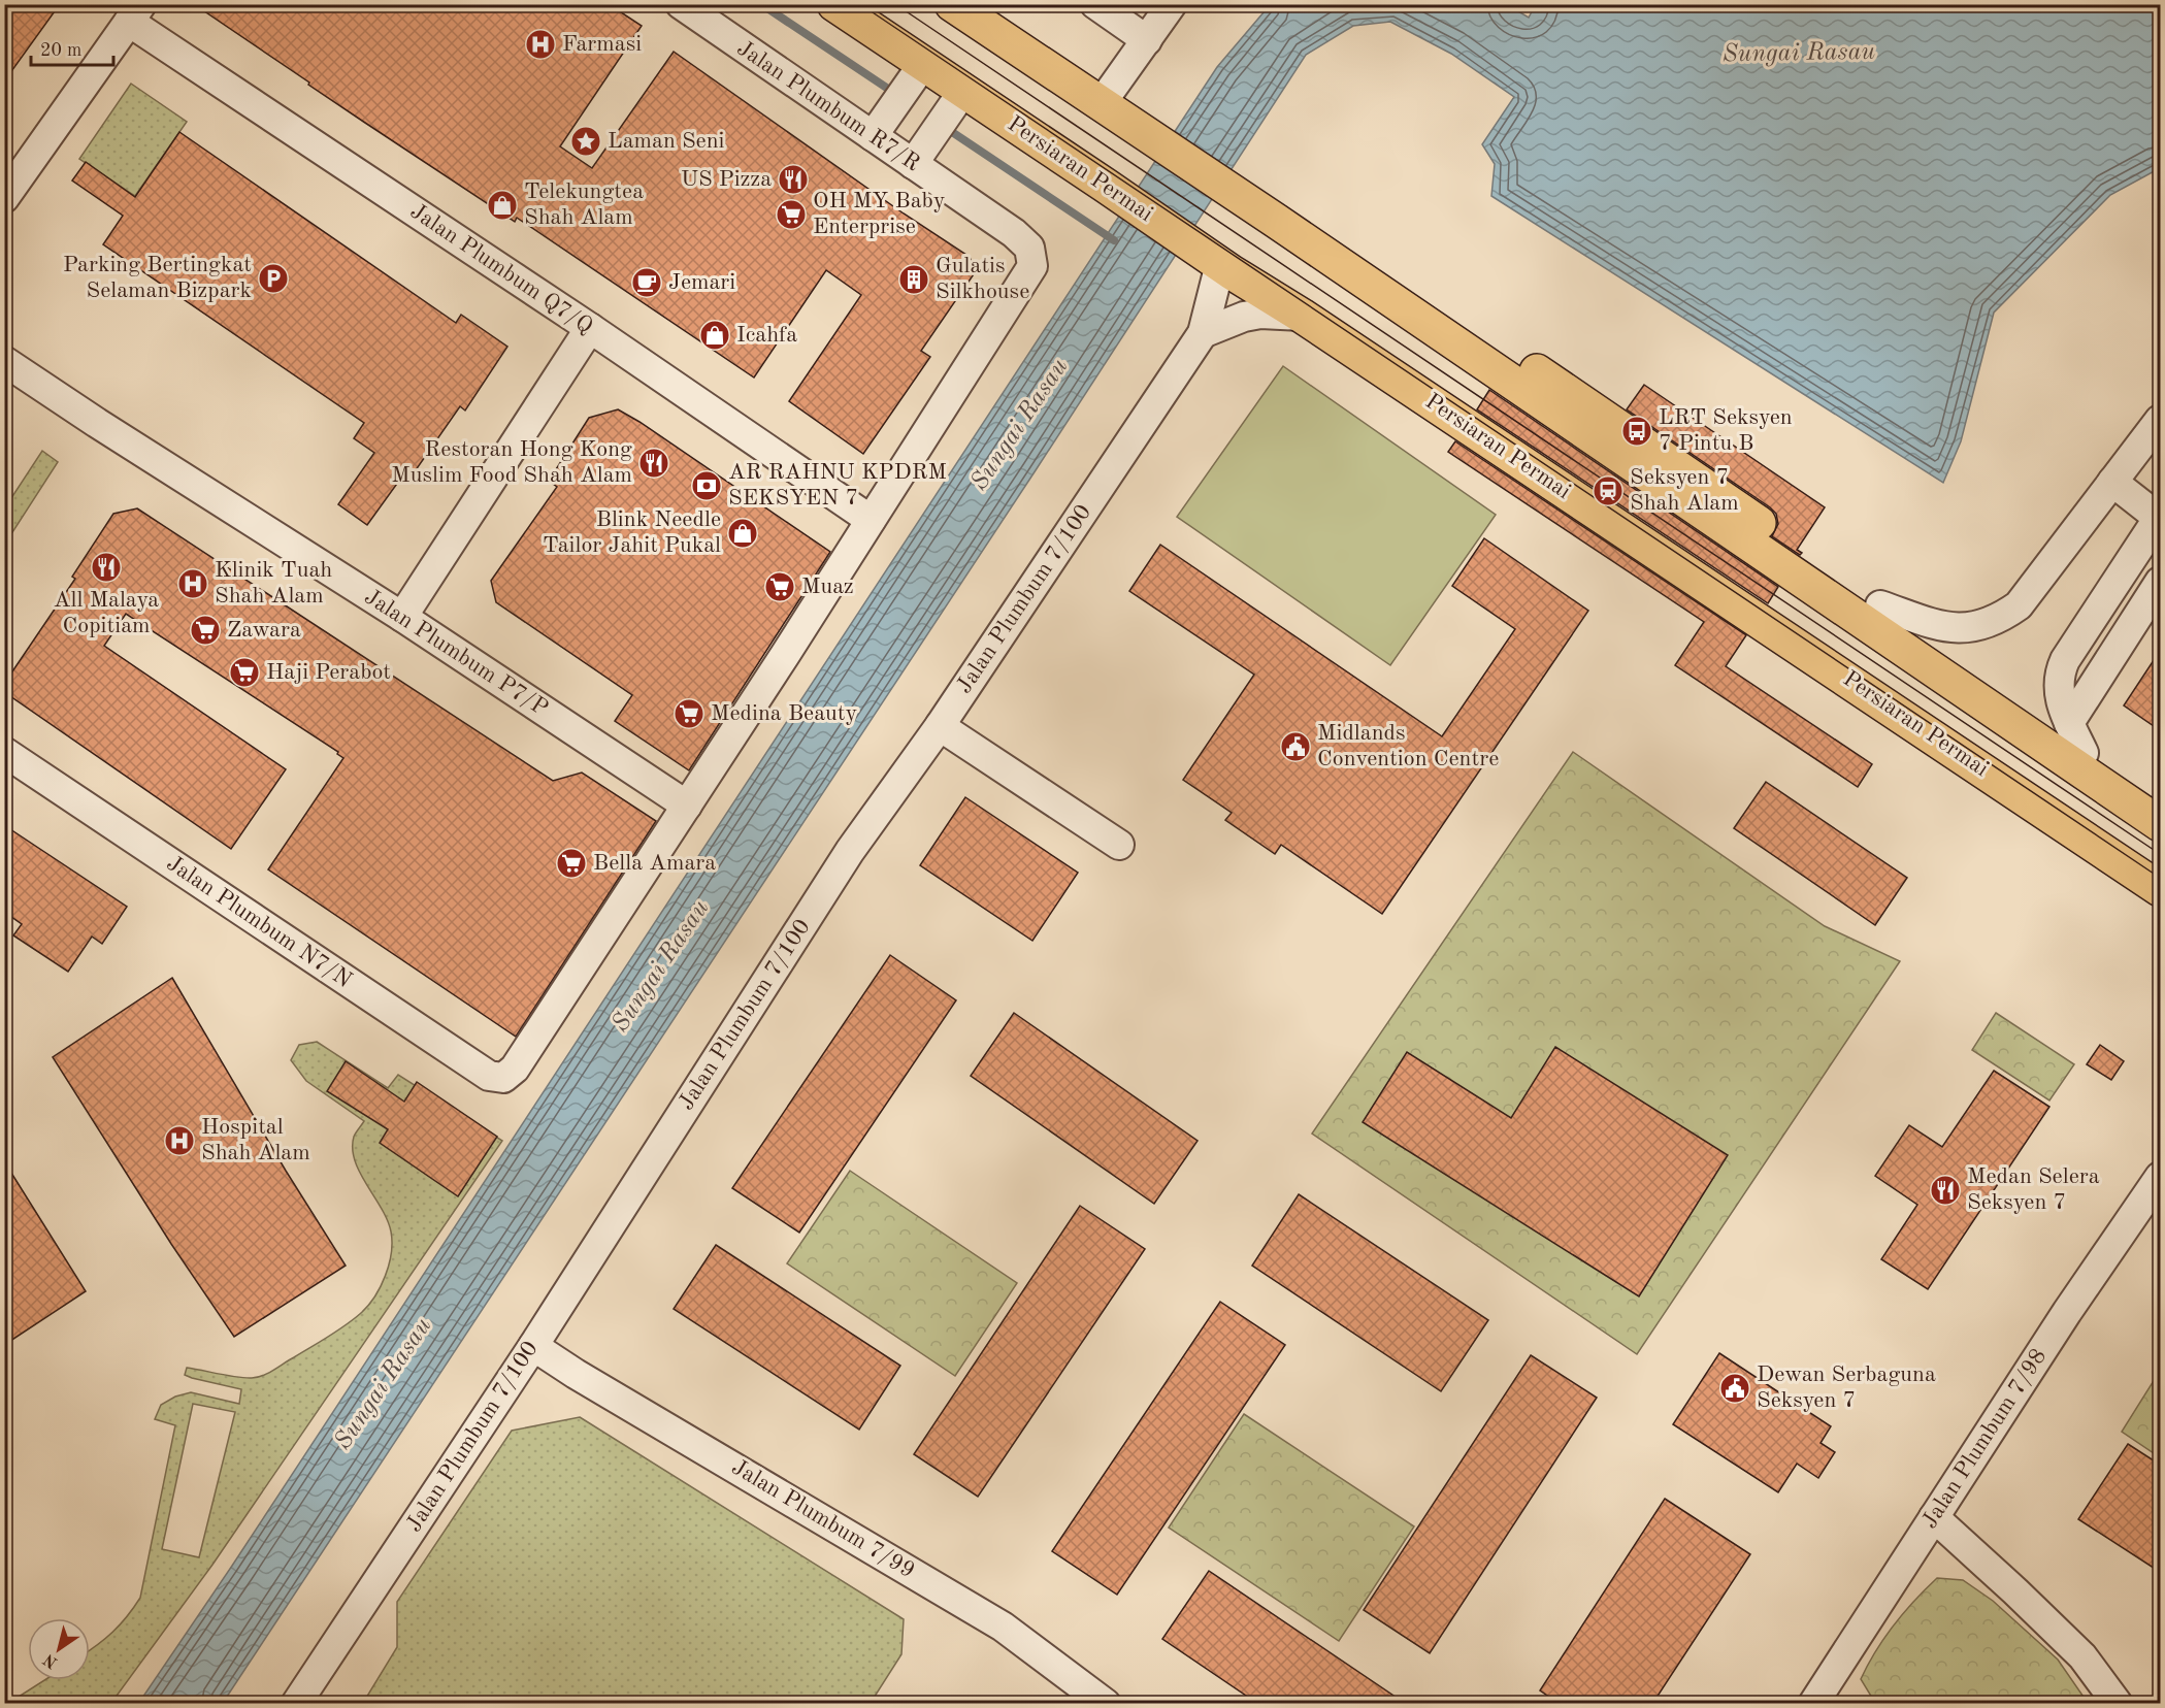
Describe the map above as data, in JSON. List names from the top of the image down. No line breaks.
{"streets":{"main road":["Persiaran Permai"],"street":["Jalan Plumbum R7/R","Jalan Plumbum Q7/Q","Jalan Plumbum 7/100","Jalan Plumbum P7/P","Jalan Plumbum N7/N","Jalan Plumbum 7/98","Jalan Plumbum 7/99"]},"crossings":[["Jalan Plumbum R7/R","Jalan Plumbum Q7/Q"],["Jalan Plumbum R7/R","Jalan Plumbum P7/P"],["Jalan Plumbum R7/R","Jalan Plumbum N7/N"],["Jalan Plumbum 7/100","Jalan Plumbum 7/99"]],"water":["Sungai Rasau"],"places":{"hospital":["Farmasi","Klinik Tuah Shah Alam","Hospital Shah Alam"],"place":["Laman Seni"],"restaurant":["US Pizza","Restoran Hong Kong Muslim Food Shah Alam","All Malaya Copitiam","Medan Selera Seksyen 7"],"shop":["Telekungtea Shah Alam","Icahfa","Blink Needle Tailor Jahit Pukal"],"supermarket":["OH MY Baby Enterprise","Muaz","Zawara","Haji Perabot","Medina Beauty","Bella Amara"],"parking":["Parking Bertingkat Selaman Bizpark"],"building":["Gulatis Silkhouse"],"cafe":["Jemari"],"bus stop":["LRT Seksyen 7 Pintu B"],"bank":["AR RAHNU KPDRM SEKSYEN 7"],"station":["Seksyen 7 Shah Alam"],"public building":["Midlands Convention Centre","Dewan Serbaguna Seksyen 7"]},"scale_bar":"20 m","north":"bottom left"}
